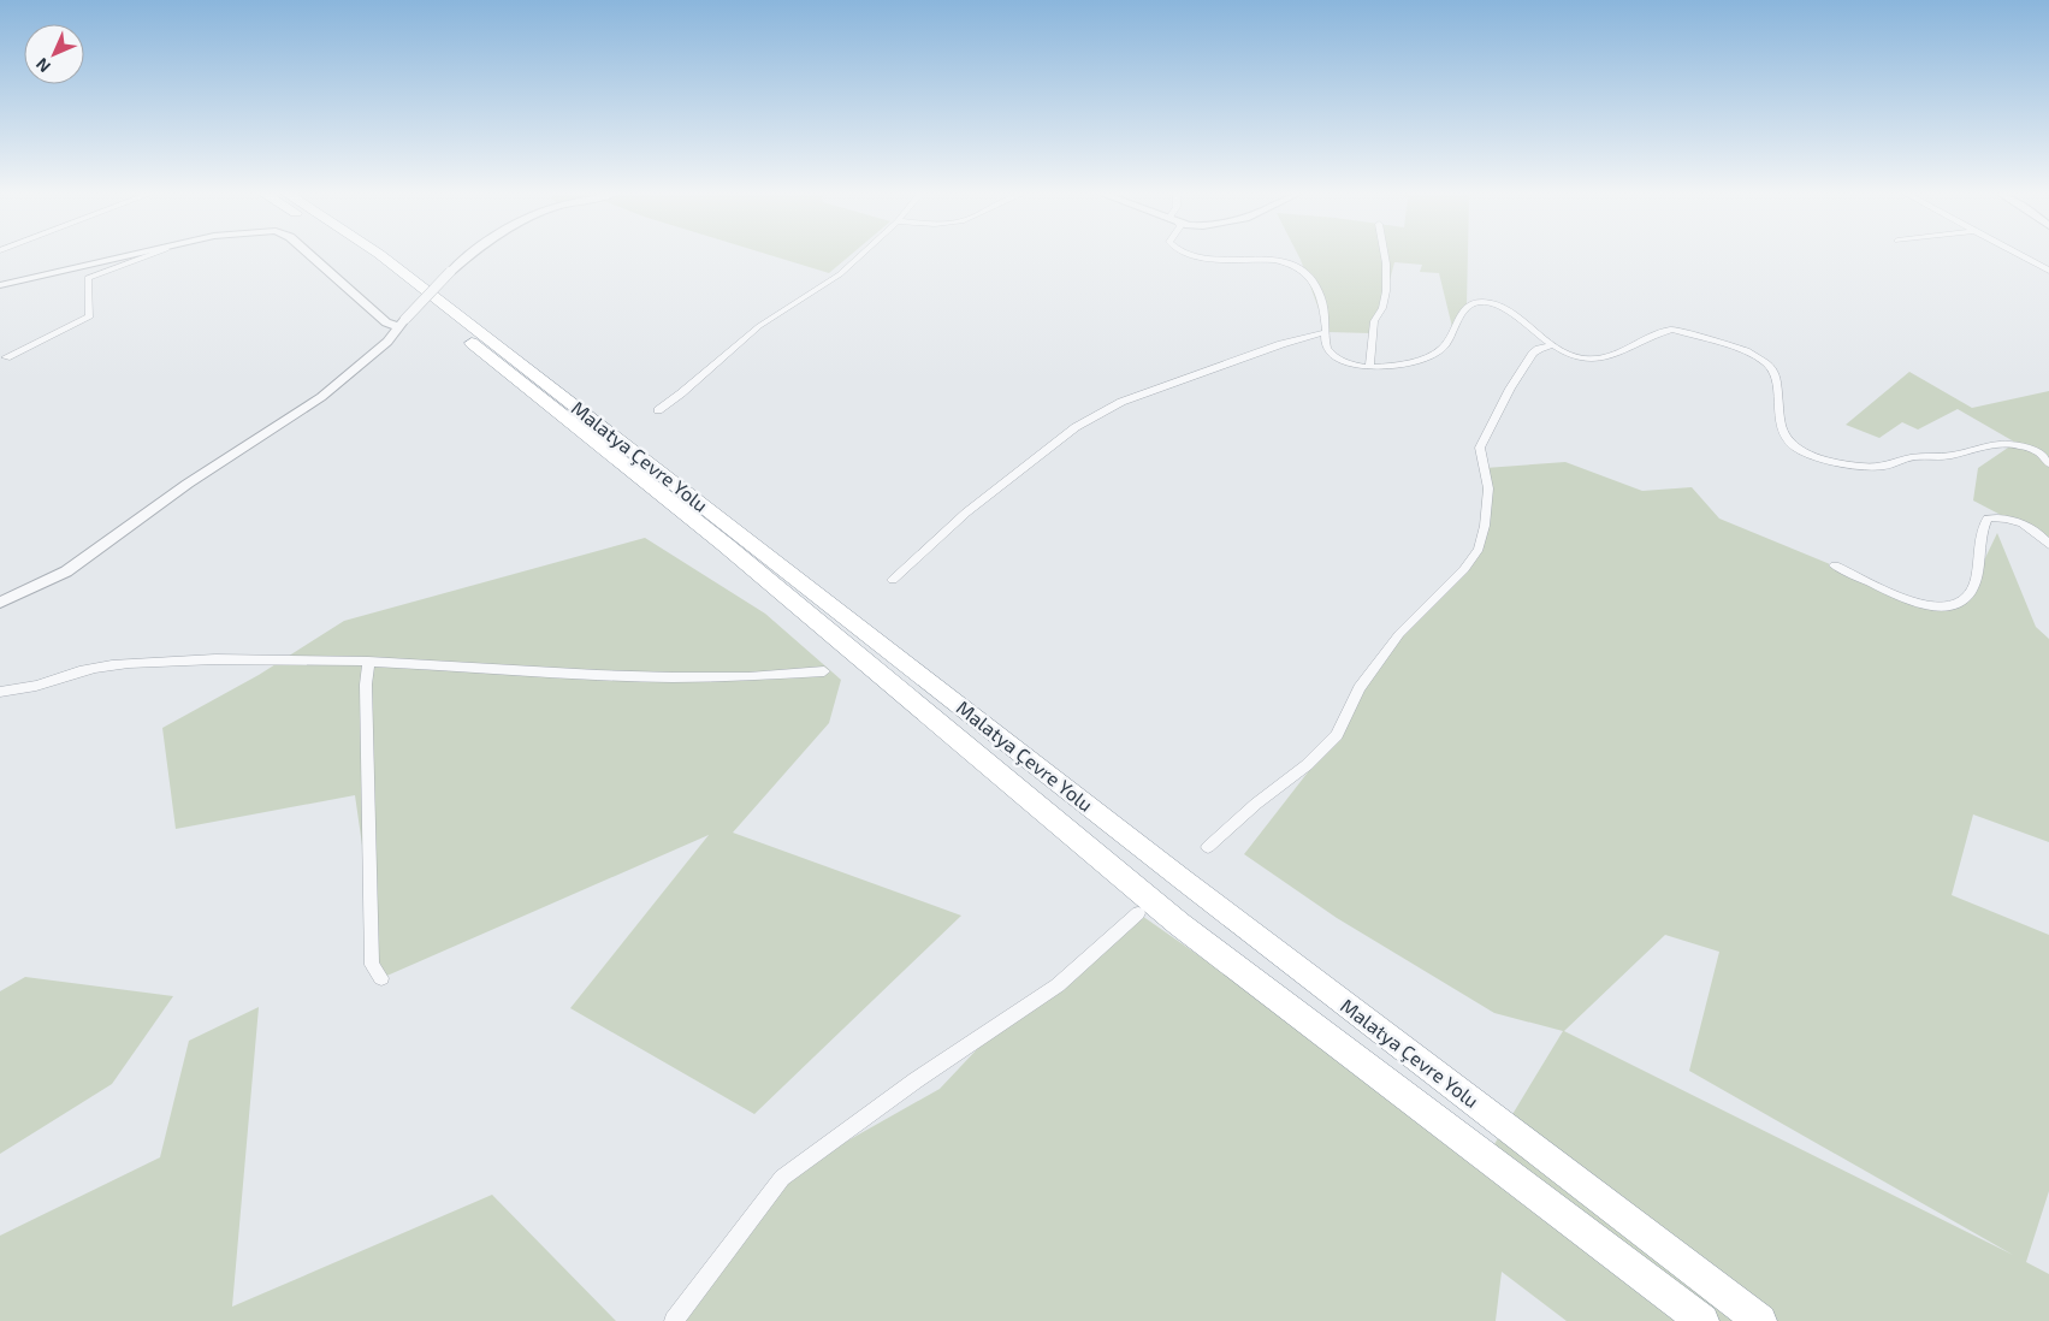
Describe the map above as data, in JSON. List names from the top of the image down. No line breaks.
{"streets":{"highway":["Malatya Çevre Yolu"]},"north":"bottom left"}
